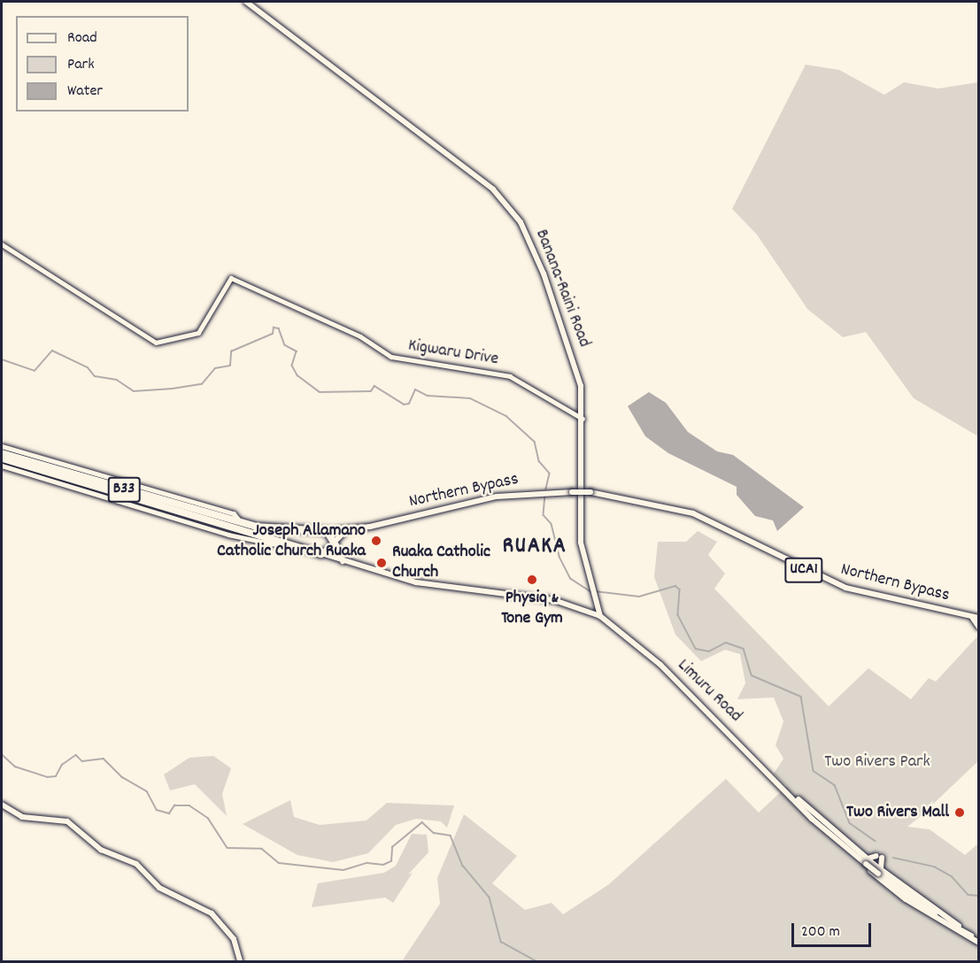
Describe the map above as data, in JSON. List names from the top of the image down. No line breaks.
{"streets":{"highway":["B33","Northern Bypass"],"main road":["Banana-Raini Road","UCA1","Limuru Road"],"street":["Kigwaru Drive"]},"crossings":[["Banana-Raini Road","Kigwaru Drive"],["B33","Northern Bypass"]],"districts":["RUAKA"],"parks":["Two Rivers Park"],"places":["Joseph Allamano Catholic Church Ruaka","Ruaka Catholic Church","Physiq & Tone Gym","Two Rivers Mall"],"legend":["Road","Park","Water"],"scale_bar":"200 m"}
